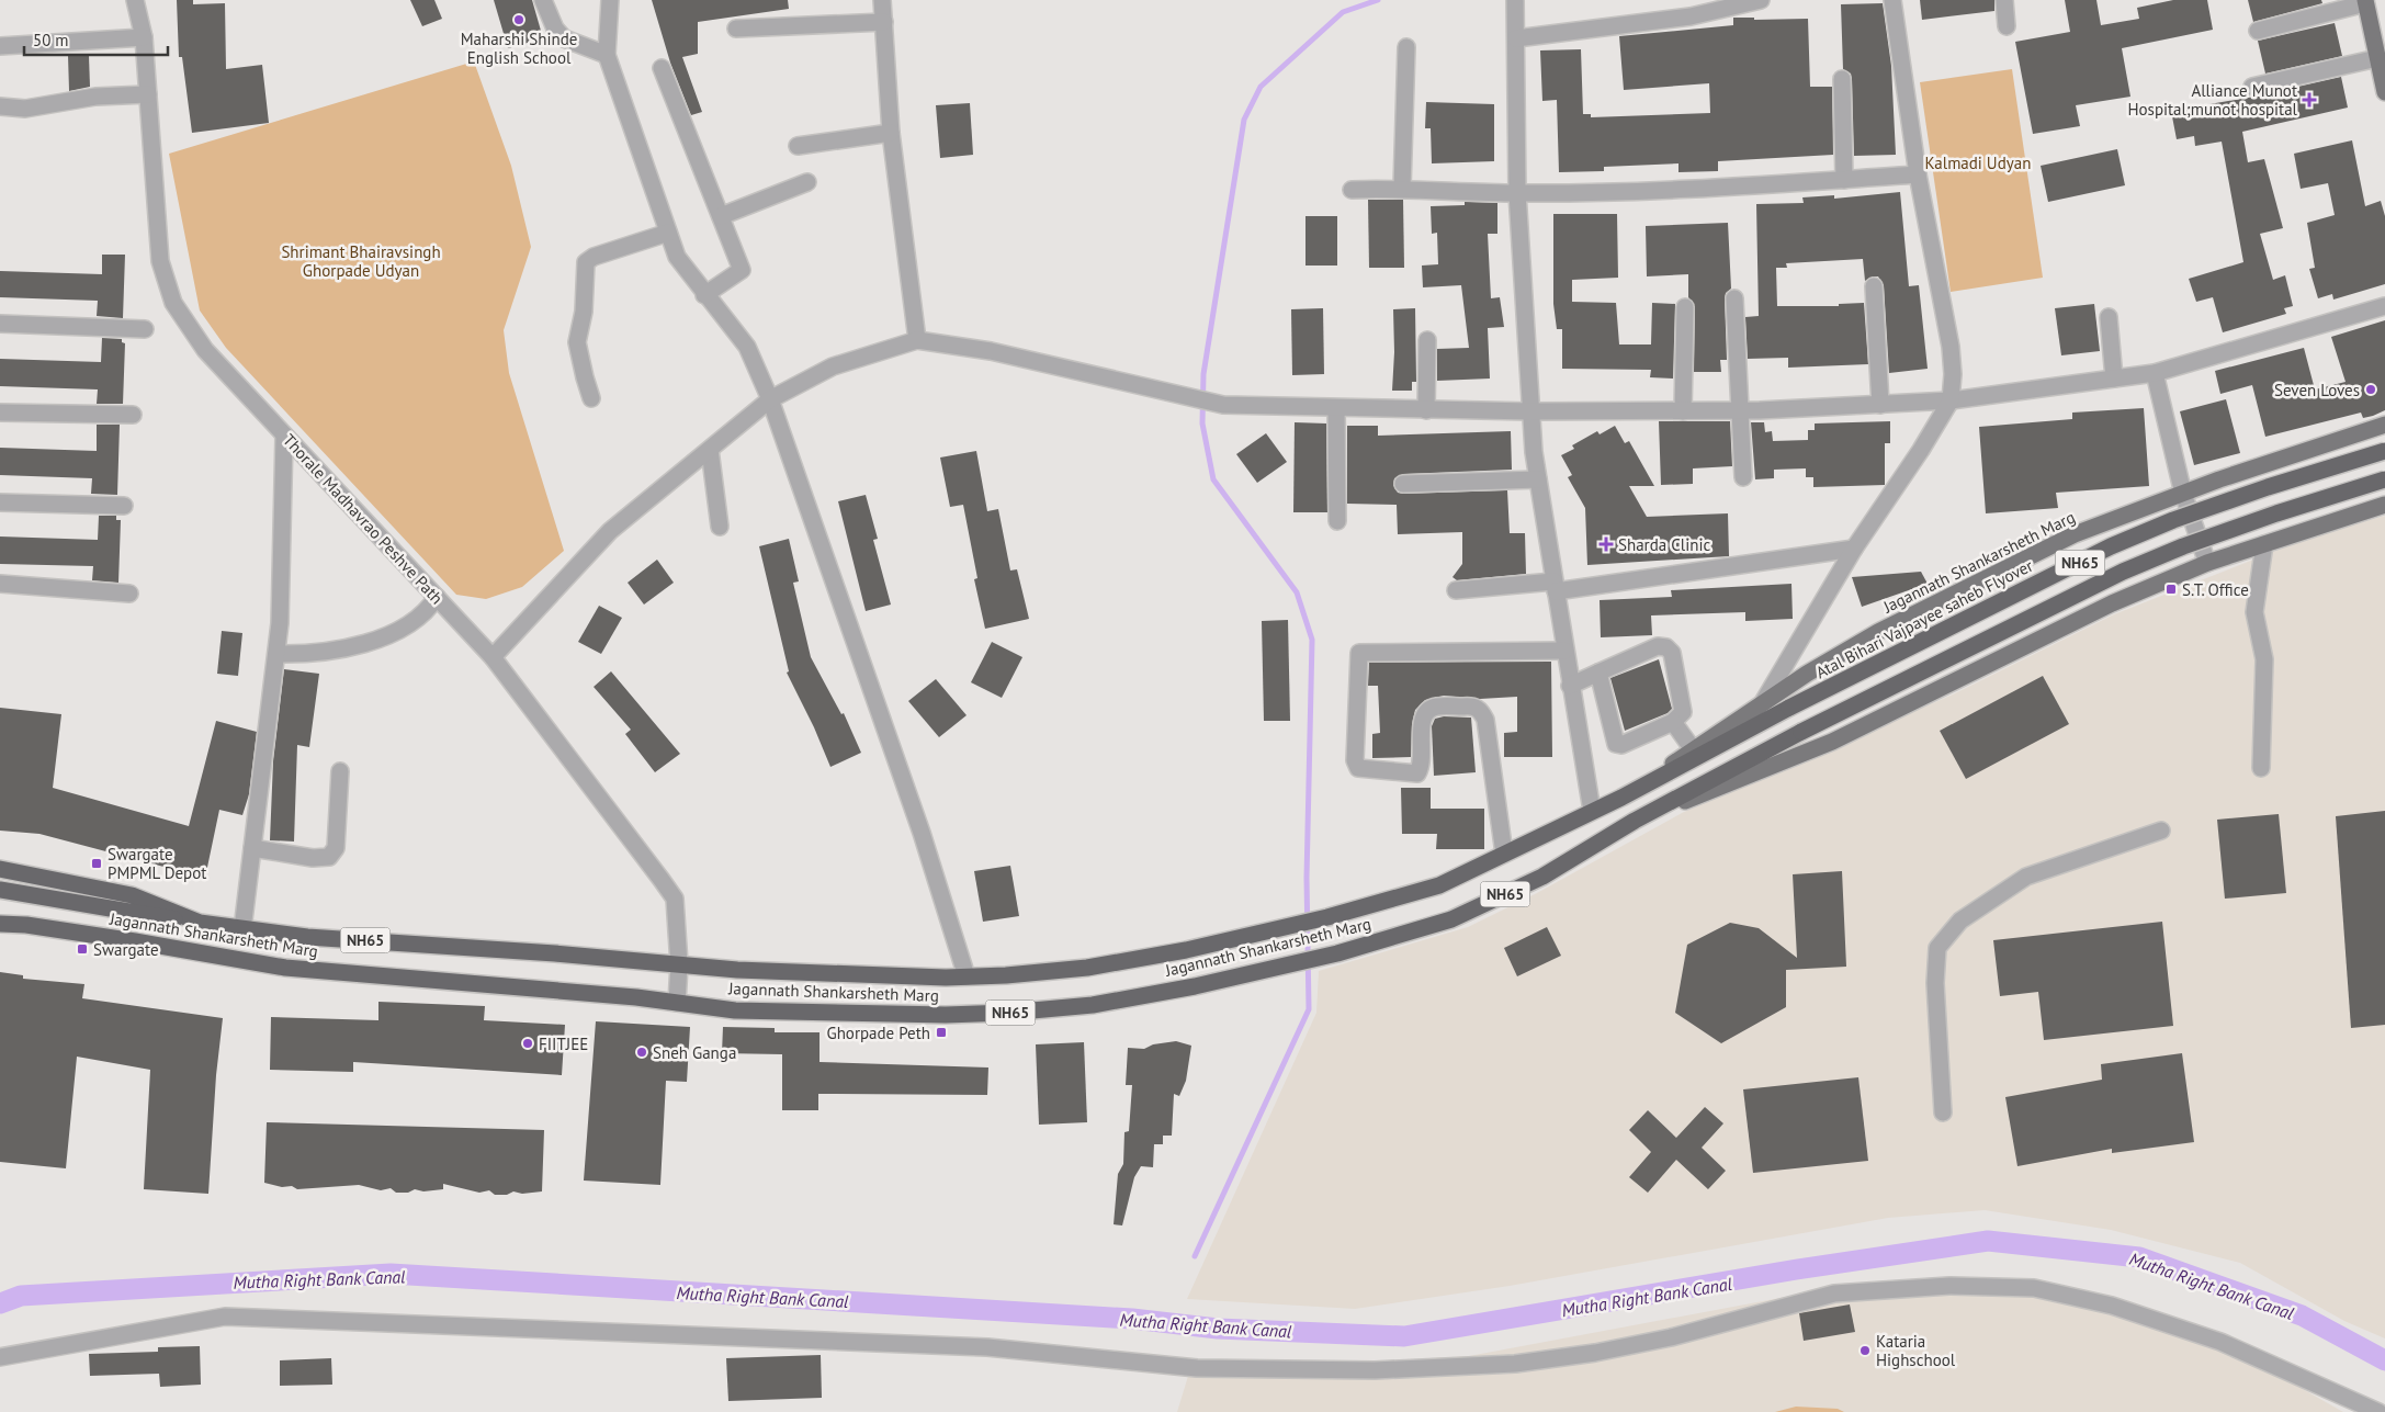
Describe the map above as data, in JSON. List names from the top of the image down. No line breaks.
{"streets":{"highway":["Jagannath Shankarsheth Marg","NH65","Atal Bihari Vajpayee saheb Flyover"],"street":["Thorale Madhavrao Peshve Path"]},"crossings":[["Thorale Madhavrao Peshve Path","Jagannath Shankarsheth Marg"],["Jagannath Shankarsheth Marg","Atal Bihari Vajpayee saheb Flyover"]],"water":["Mutha Right Bank Canal"],"parks":["Kalmadi Udyan","Shrimant Bhairavsingh Ghorpade Udyan"],"places":{"other":["Maharshi Shinde English School","Seven Loves","FIITJEE","Sneh Ganga","Kataria Highschool"],"health":["Alliance Munot Hospital;munot hospital","Sharda Clinic"],"transit":["S.T. Office","Swargate PMPML Depot","Swargate","Ghorpade Peth"]},"scale_bar":"50 m"}
